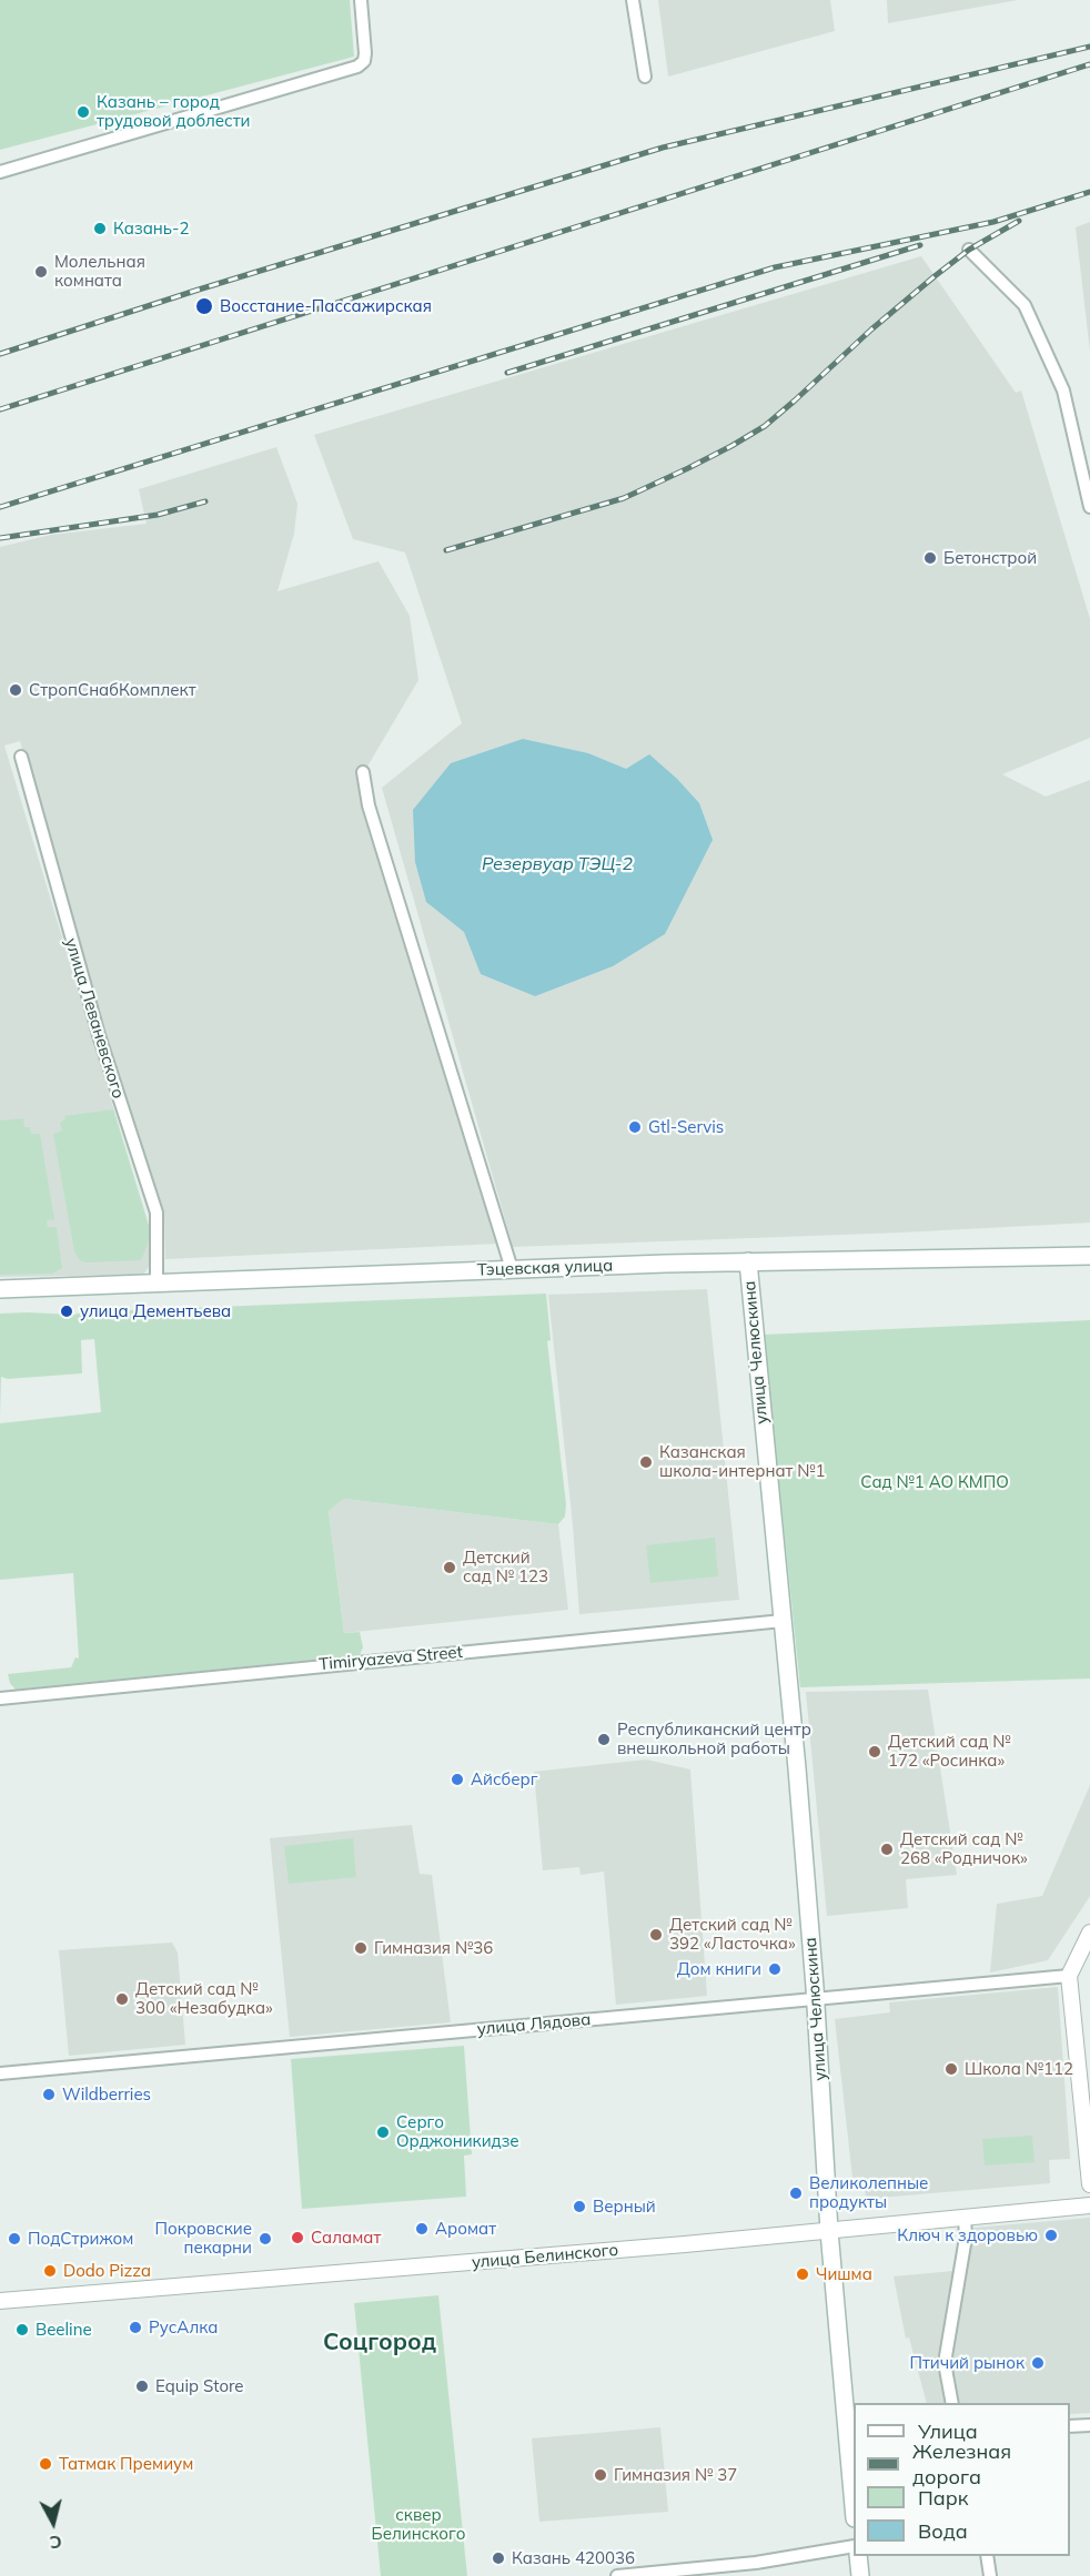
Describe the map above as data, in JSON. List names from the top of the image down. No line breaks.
{"streets":{"main road":["Тэцевская улица","улица Челюскина"],"street":["улица Леваневского","Timiryazeva Street","улица Лядова","улица Белинского"]},"crossings":[["улица Леваневского","Тэцевская улица"],["Тэцевская улица","улица Челюскина"],["улица Челюскина","Timiryazeva Street"],["улица Челюскина","улица Лядова"],["улица Челюскина","улица Белинского"]],"districts":["Соцгород"],"water":["Резервуар ТЭЦ-2"],"parks":["Сад №1 АО КМПО","сквер Белинского"],"places":["Казань – город трудовой доблести","Казань-2","Молельная комната","Восстание-Пассажирская","Бетонстрой","СтропСнабКомплект","Gtl-Servis","улица Дементьева","Казанская школа-интернат №1","Детский сад № 123","Республиканский центр внешкольной работы","Детский сад № 172 «Росинка»","Айсберг","Детский сад № 268 «Родничок»","Детский сад № 392 «Ласточка»","Гимназия №36","Дом книги","Детский сад № 300 «Незабудка»","Школа №112","Wildberries","Серго Орджоникидзе","Великолепные продукты","Верный","Аромат","Ключ к здоровью","Саламат","ПодСтрижом","Покровские пекарни","Dodo Pizza","Чишма","РусАлка","Beeline","Птичий рынок","Equip Store","Татмак Премиум","Гимназия № 37","Казань 420036"],"legend":["Улица","Железная дорога","Парк","Вода"],"north":"bottom"}
